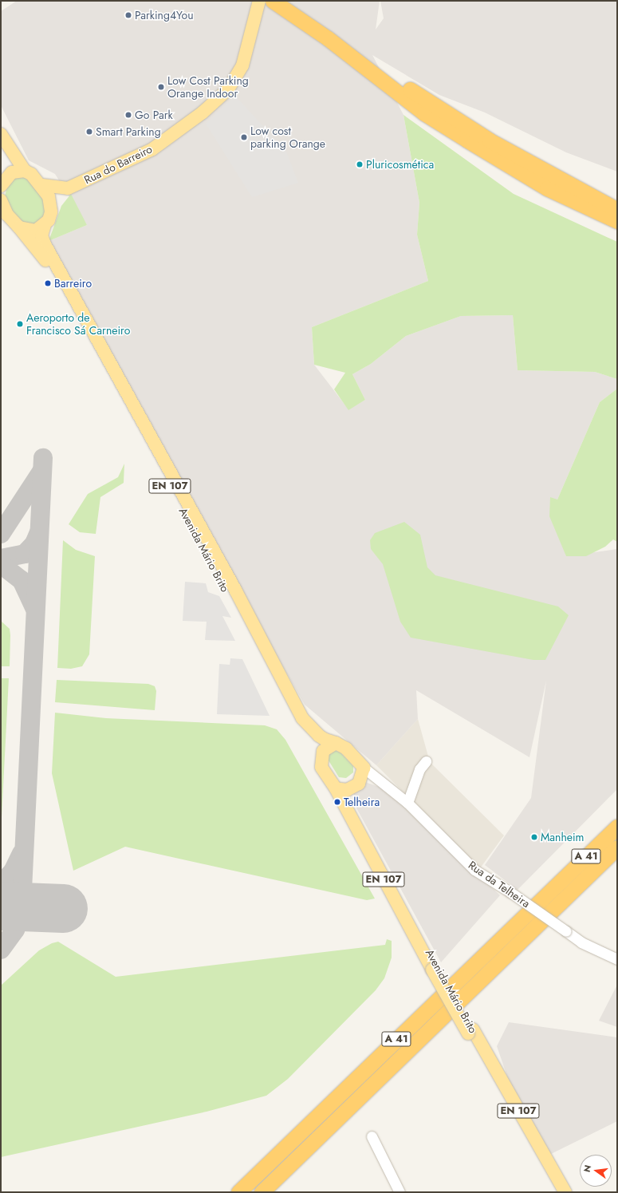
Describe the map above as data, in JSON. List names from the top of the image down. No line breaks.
{"streets":{"highway":["A 41"],"main road":["Rua do Barreiro","EN 107","Avenida Mário Brito"],"street":["Rua da Telheira"]},"crossings":[["Avenida Mário Brito","Rua da Telheira"]],"places":["Parking4You","Low Cost Parking Orange Indoor","Go Park","Smart Parking","Low cost parking Orange","Pluricosmética","Barreiro","Aeroporto de Francisco Sá Carneiro","Telheira","Manheim"],"north":"left"}
